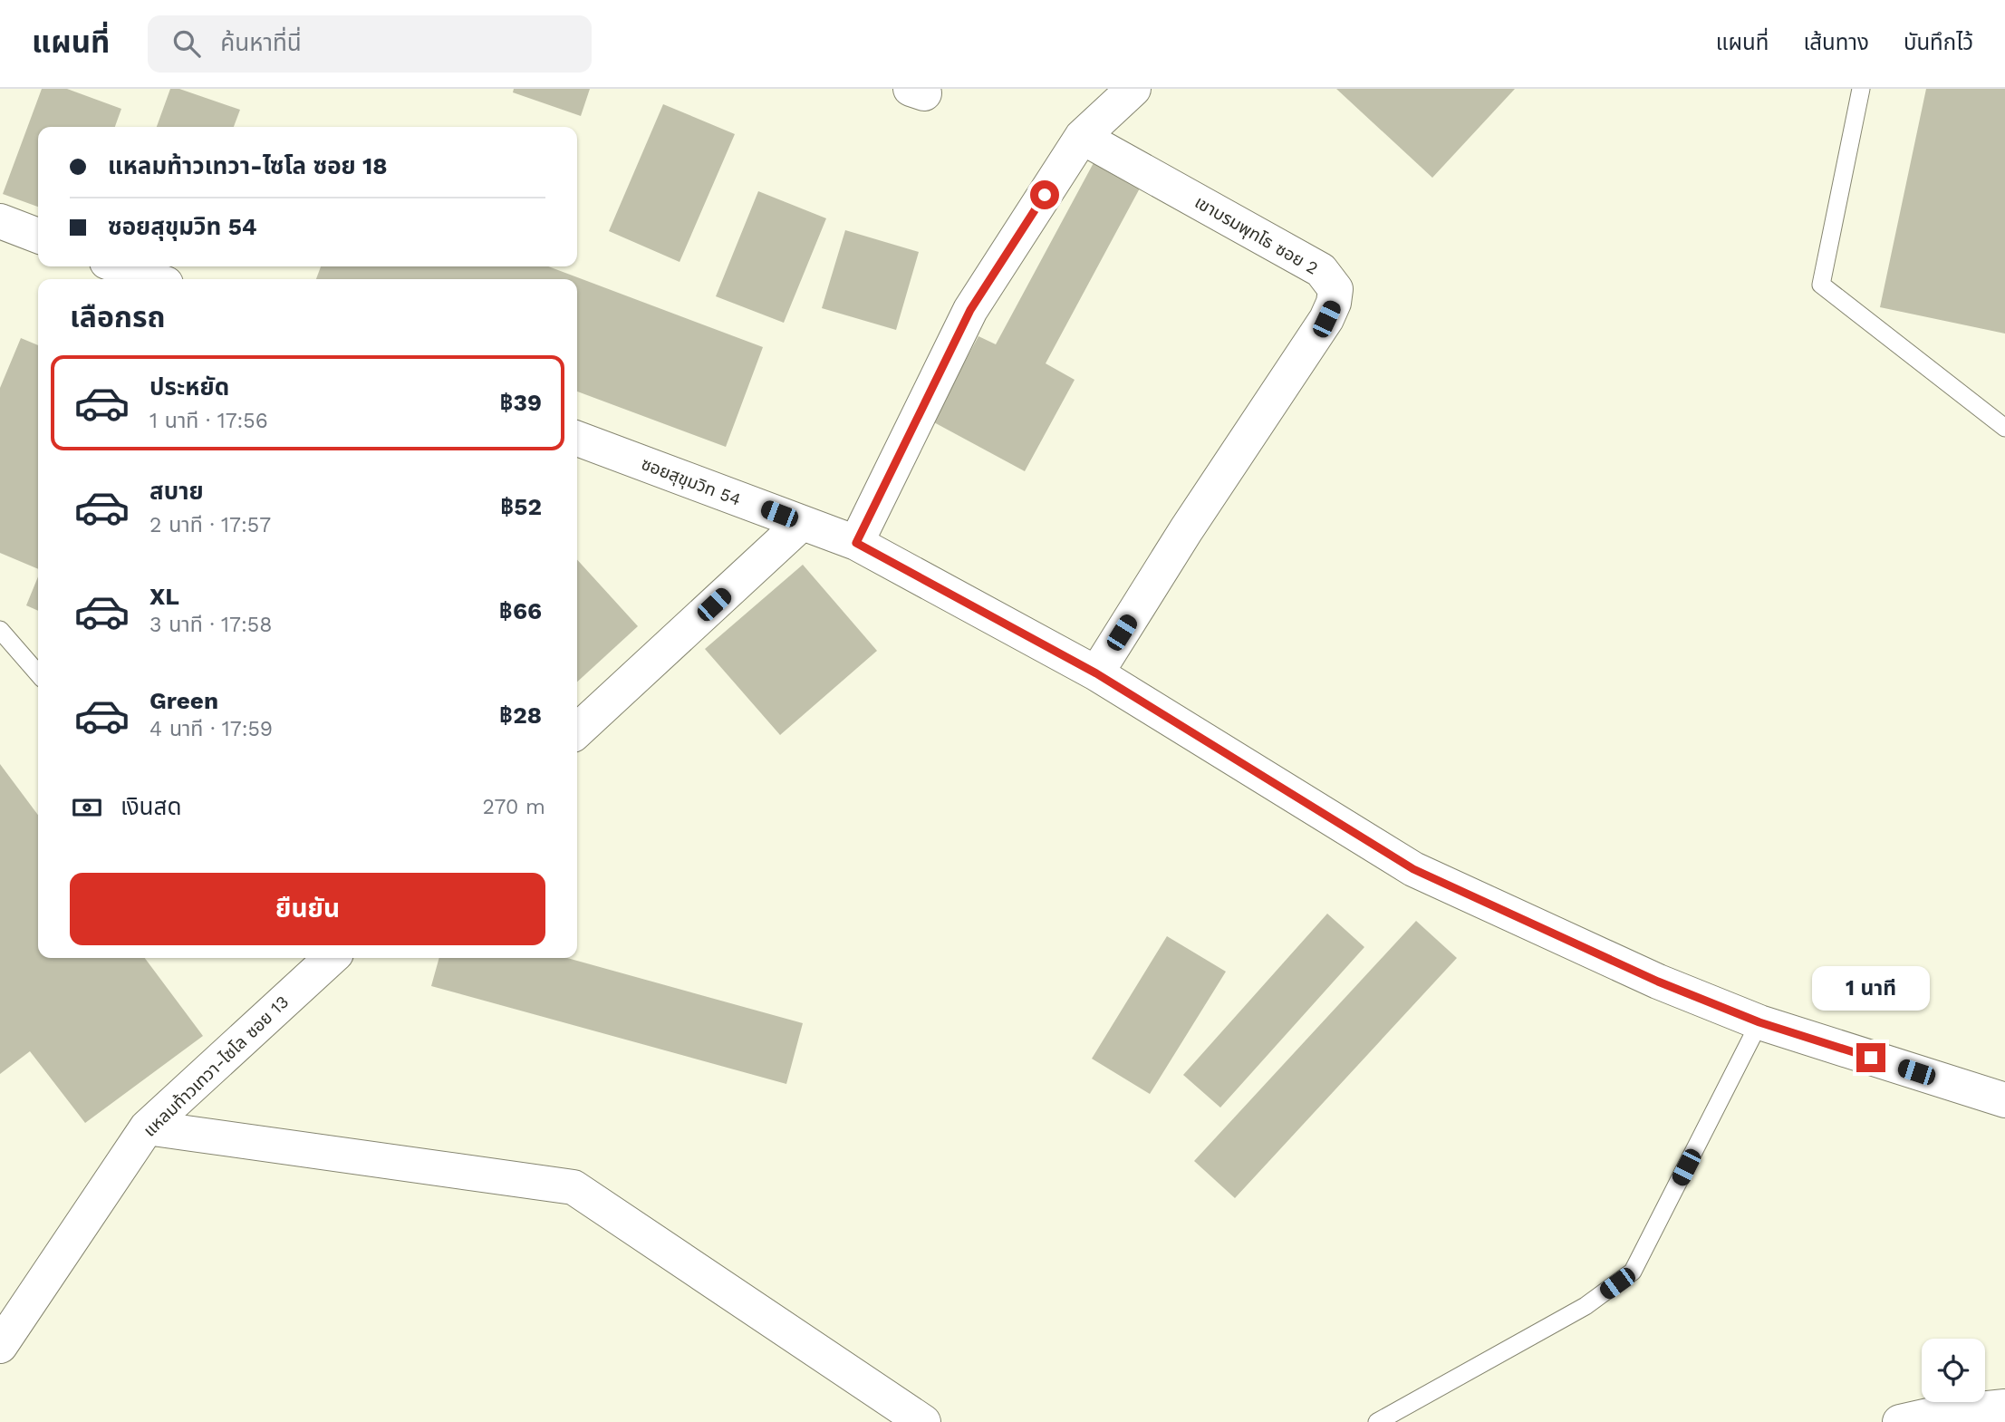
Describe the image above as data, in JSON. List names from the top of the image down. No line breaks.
{"streets":{"street":["เขาบรมพุทโธ ซอย 2","ซอยสุขุมวิท 54","แหลมท้าวเทวา-ไซโล ซอย 13"]},"crossings":[["เขาบรมพุทโธ ซอย 2","ซอยสุขุมวิท 54"]],"page":{"header":"แผนที่","search":"ค้นหาที่นี่","nav":["แผนที่","เส้นทาง","บันทึกไว้"],"banner":["แหลมท้าวเทวา-ไซโล ซอย 18","ซอยสุขุมวิท 54"],"heading":"เลือกรถ","list":[{"name":"ประหยัด","note":"1 นาที · 17:56","value":"฿39"},{"name":"สบาย","note":"2 นาที · 17:57","value":"฿52"},{"name":"XL","note":"3 นาที · 17:58","value":"฿66"},{"name":"Green","note":"4 นาที · 17:59","value":"฿28"}],"pay":["เงินสด","270 m"],"buttons":"ยืนยัน","bubble":"1 นาที"}}
